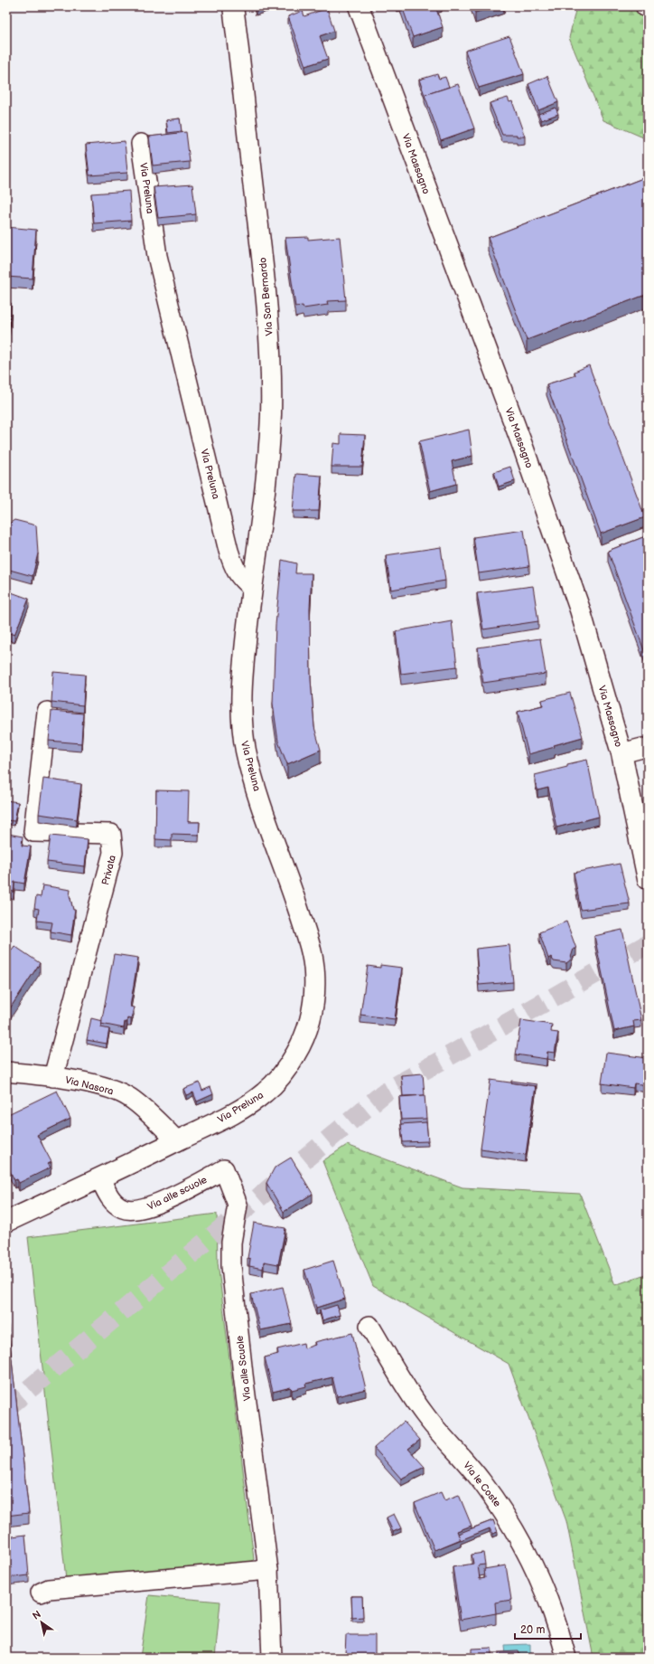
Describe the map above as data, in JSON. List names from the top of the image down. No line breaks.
{"streets":{"street":["Via Massagno","Via Preluna","Via San Bernardo","Privata","Via Nasora","Via alle scuole","Via alle Scuole","Via le Coste"]},"crossings":[["Via Preluna","Via San Bernardo"],["Via Preluna","Via Nasora"],["Via Preluna","Via alle scuole"],["Privata","Via Nasora"],["Via alle scuole","Via alle Scuole"]],"scale_bar":"20 m","north":"top left"}
